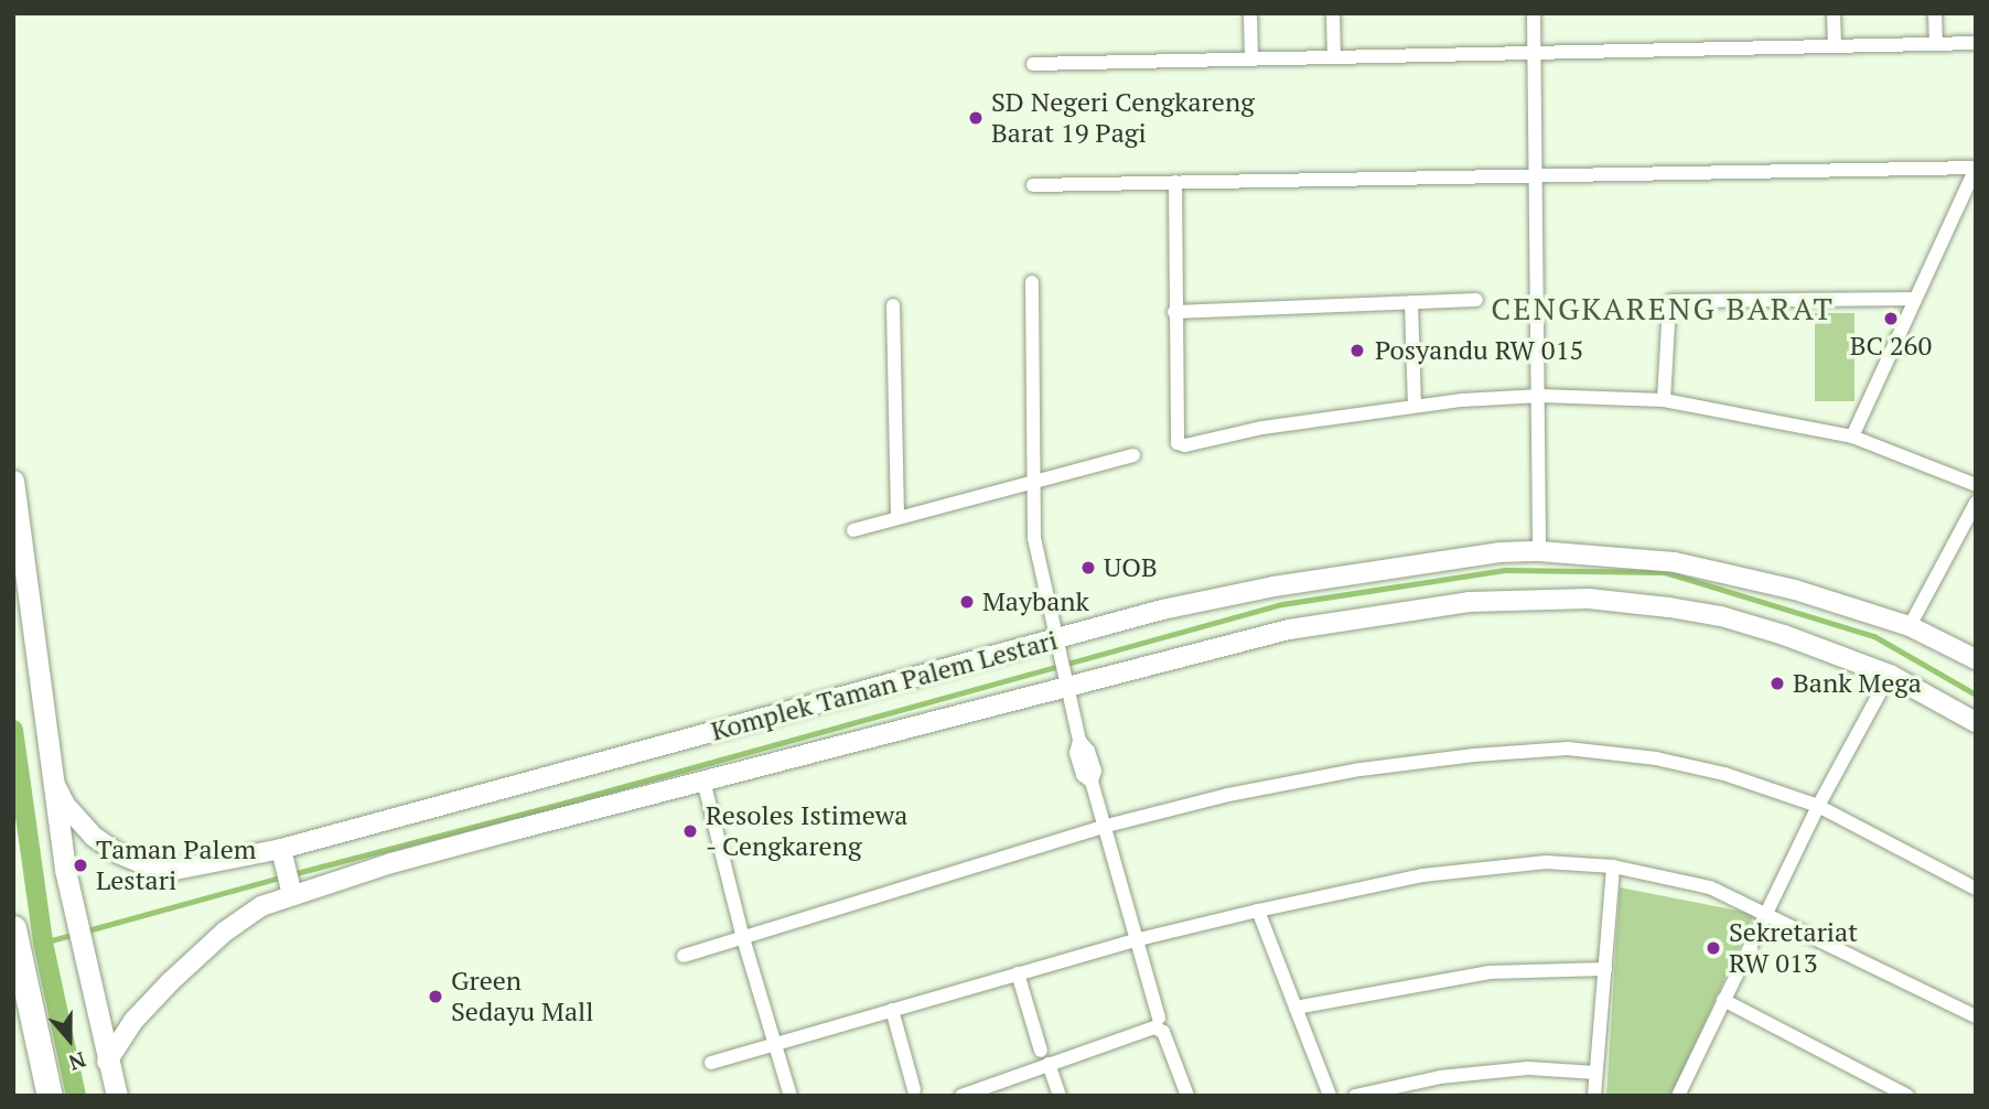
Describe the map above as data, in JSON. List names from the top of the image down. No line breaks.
{"streets":{"street":["Komplek Taman Palem Lestari"]},"districts":["CENGKARENG BARAT"],"places":["SD Negeri Cengkareng Barat 19 Pagi","BC 260","Posyandu RW 015","UOB","Maybank","Bank Mega","Resoles Istimewa - Cengkareng","Taman Palem Lestari","Sekretariat RW 013","Green Sedayu Mall"],"north":"bottom"}
